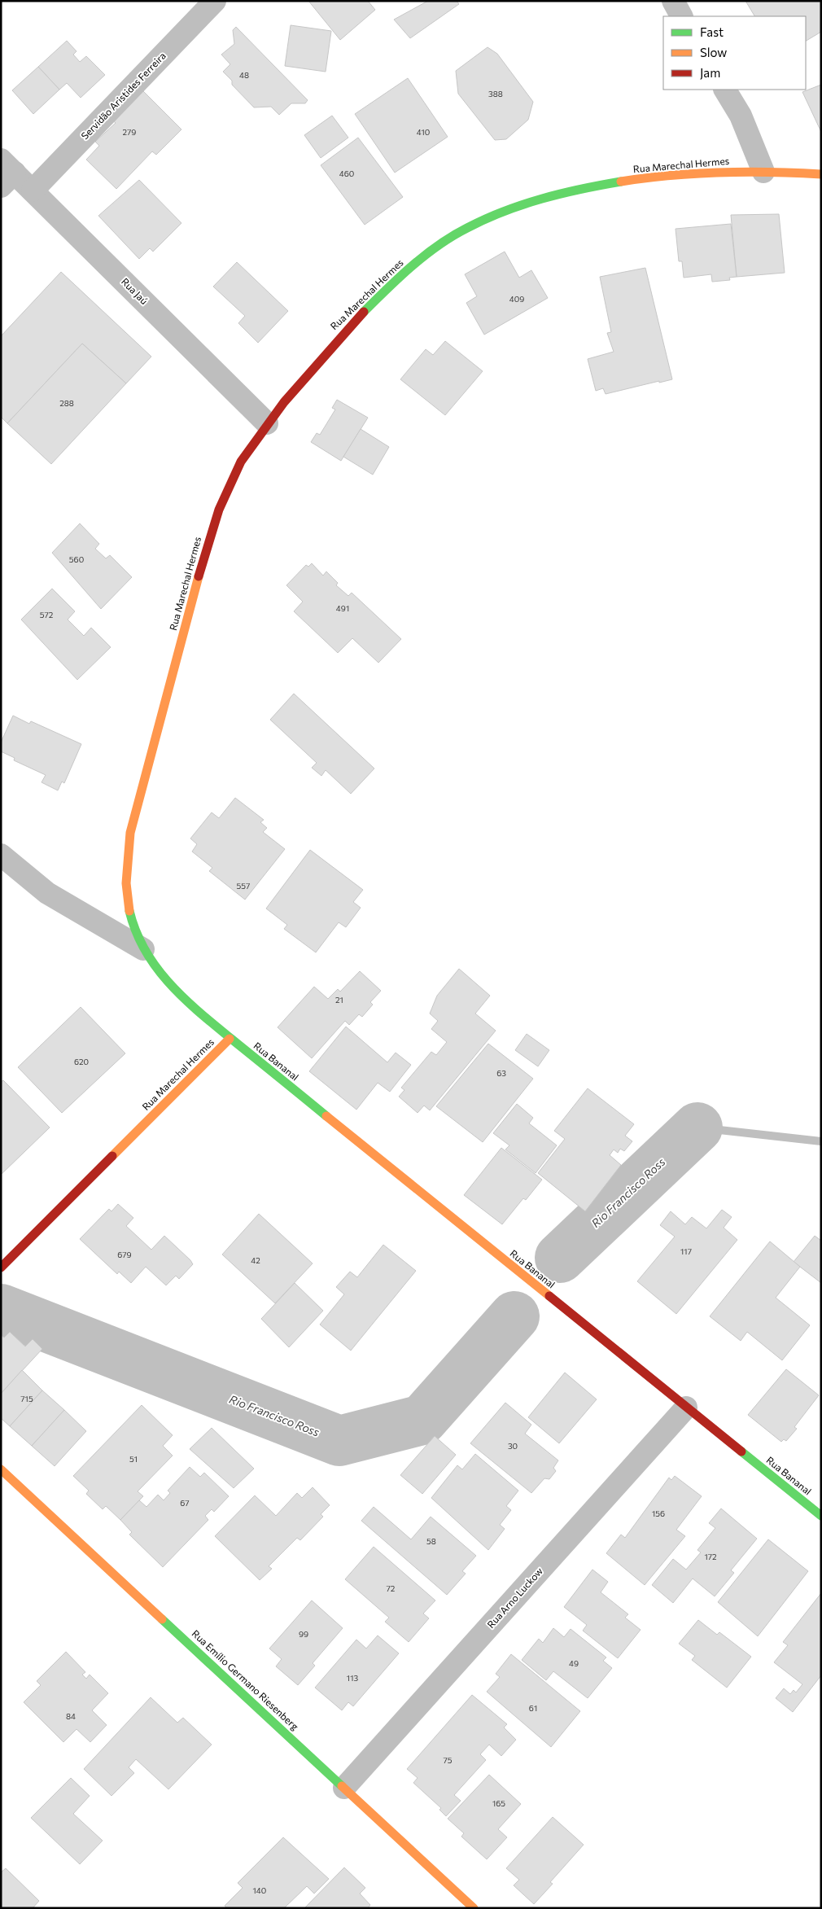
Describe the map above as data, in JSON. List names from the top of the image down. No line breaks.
{"streets":{"street":["Servidão Aristides Ferreira","Rua Marechal Hermes","Rua Jaú","Rua Bananal","Rua Arno Luckow","Rua Emílio Germano Riesenberg"]},"crossings":[["Servidão Aristides Ferreira","Rua Jaú"],["Rua Marechal Hermes","Rua Jaú"],["Rua Marechal Hermes","Rua Bananal"],["Rua Bananal","Rua Arno Luckow"],["Rua Arno Luckow","Rua Emílio Germano Riesenberg"]],"water":["Rio Francisco Ross"],"house_numbers":["48","388","279","410","460","409","288","560","491","572","557","21","620","63","117","679","42","715","30","51","67","156","58","172","72","99","49","113","61","84","75","165","140"],"legend":["Fast","Slow","Jam"]}
